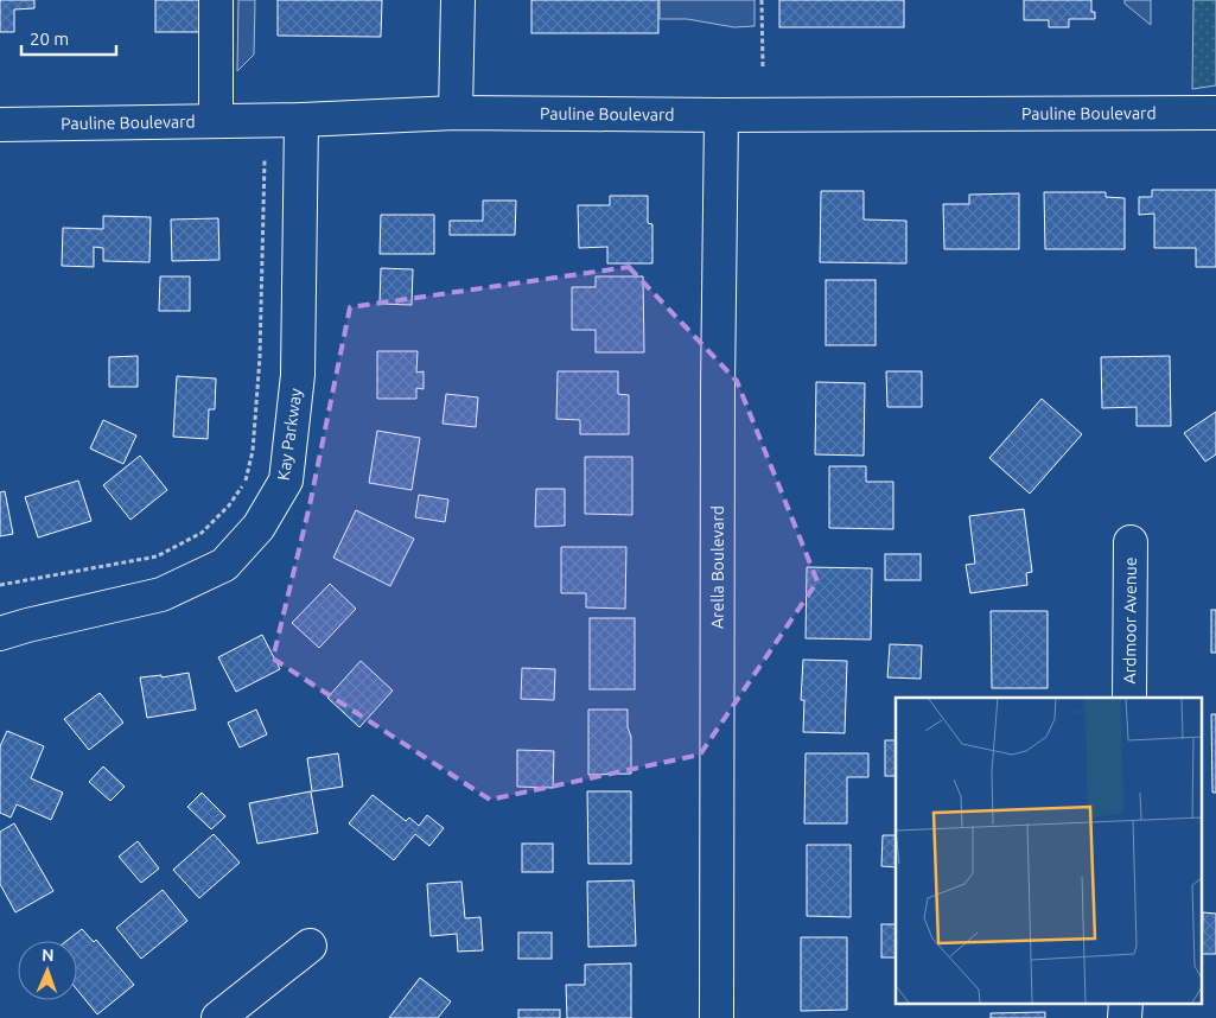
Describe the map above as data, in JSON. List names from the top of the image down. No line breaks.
{"streets":{"street":["Pauline Boulevard","Kay Parkway","Arella Boulevard","Ardmoor Avenue"]},"crossings":[["Pauline Boulevard","Kay Parkway"],["Pauline Boulevard","Arella Boulevard"]],"scale_bar":"20 m","north":"top"}
